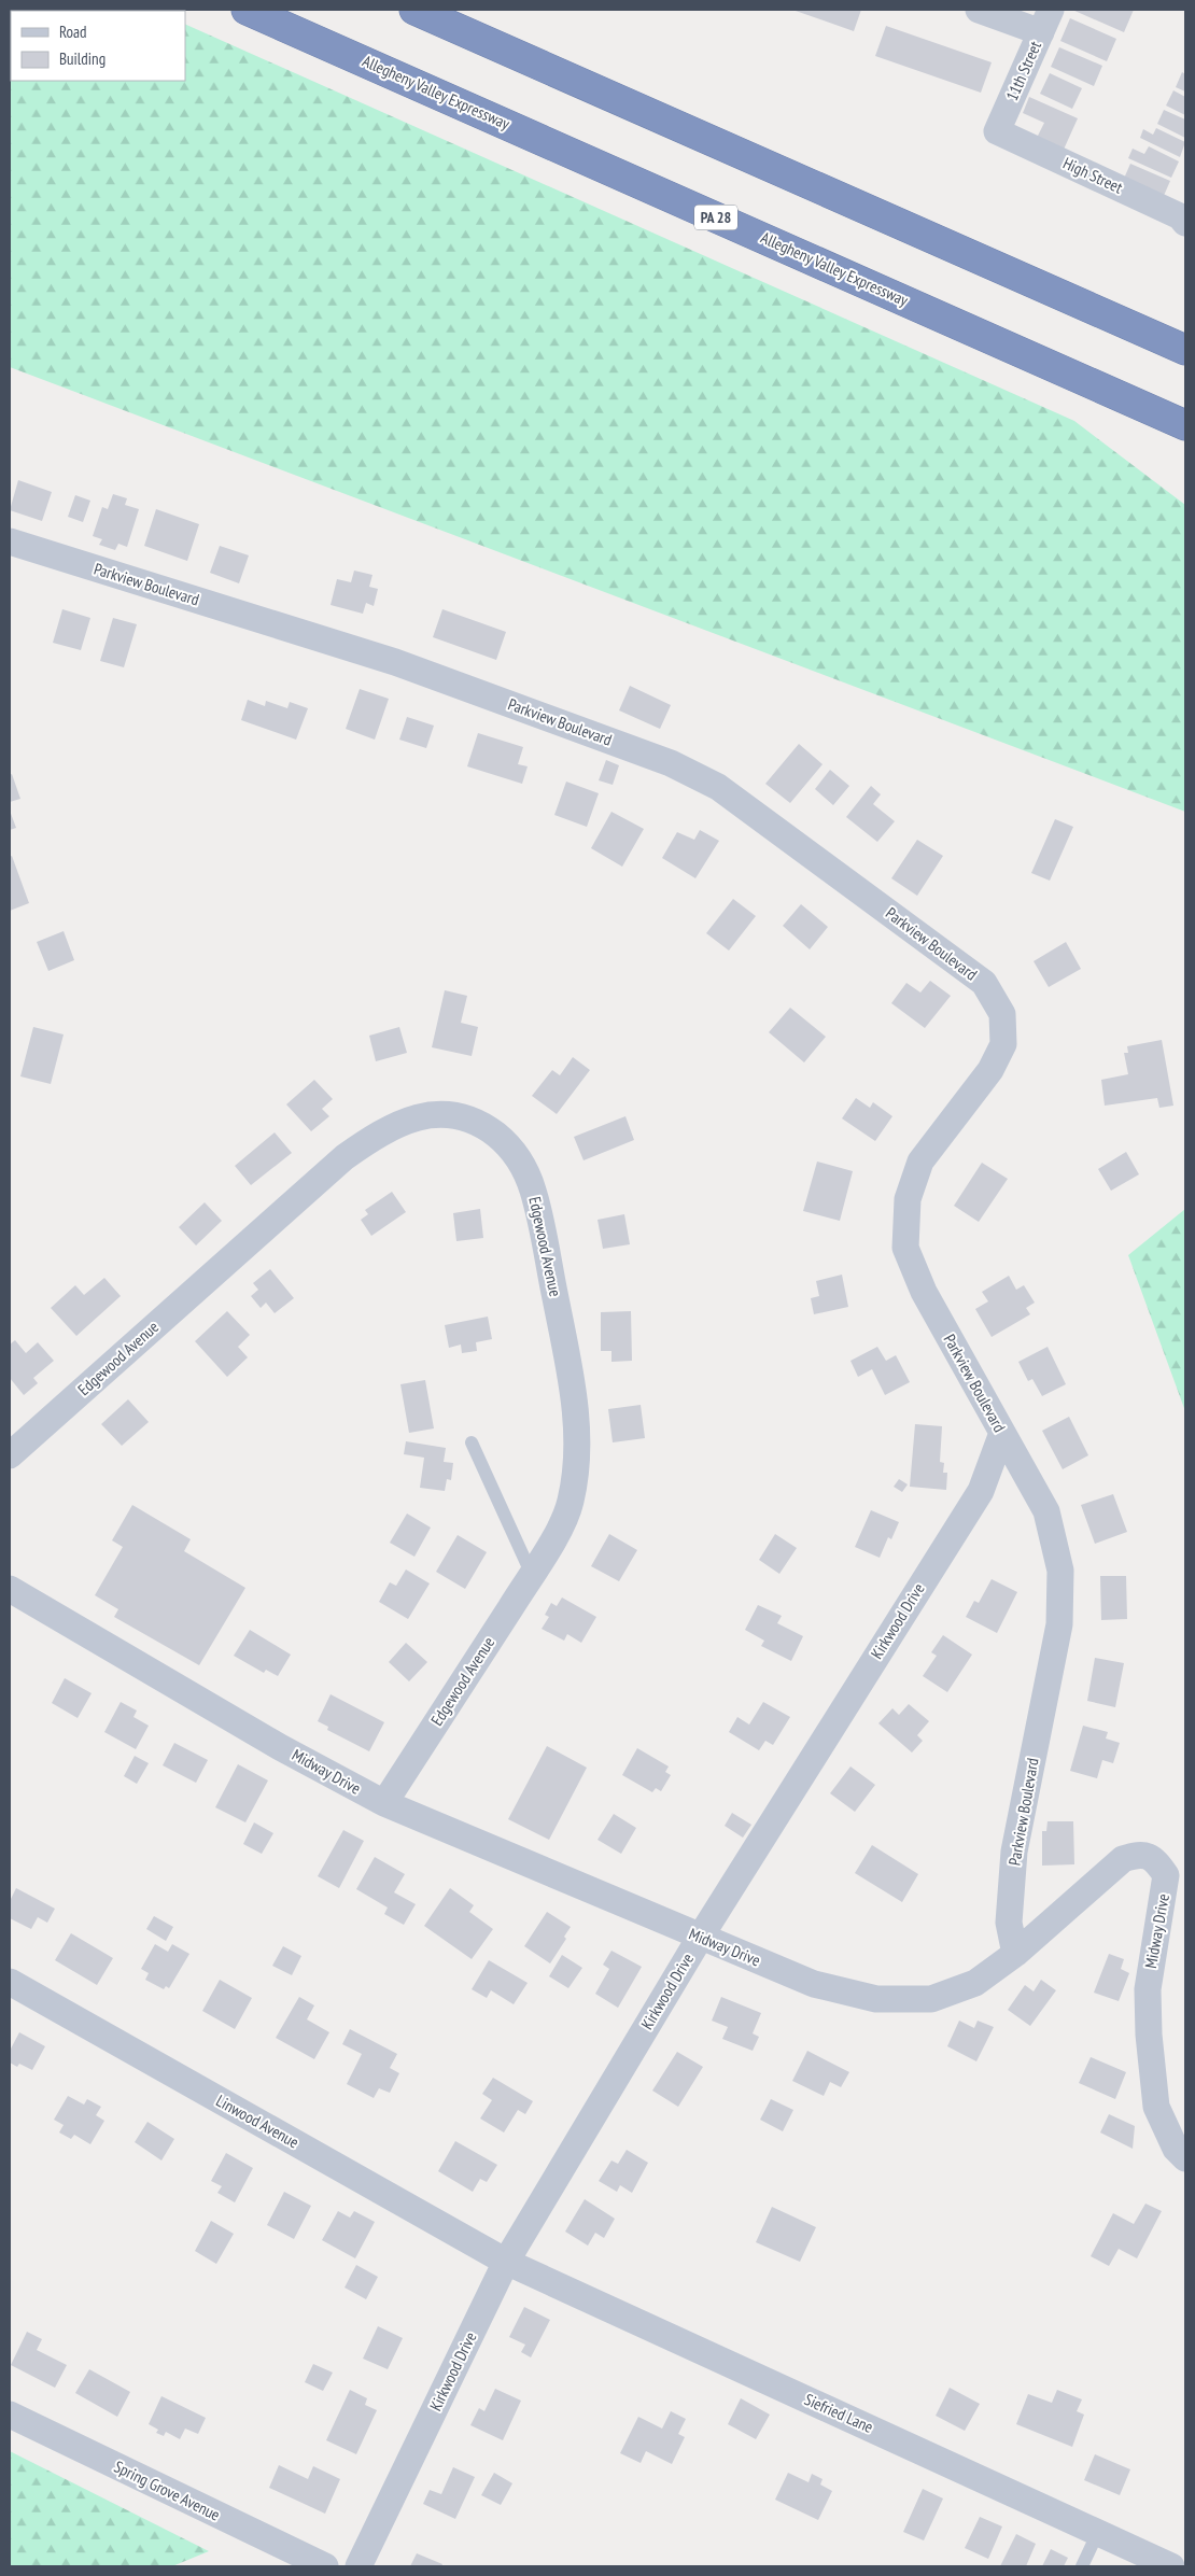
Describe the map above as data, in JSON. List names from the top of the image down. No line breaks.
{"streets":{"highway":["Allegheny Valley Expressway","PA 28"],"street":["11th Street","High Street","Parkview Boulevard","Edgewood Avenue","Kirkwood Drive","Midway Drive","Linwood Avenue","Siefried Lane","Spring Grove Avenue"]},"crossings":[["11th Street","High Street"],["Parkview Boulevard","Kirkwood Drive"],["Parkview Boulevard","Midway Drive"],["Edgewood Avenue","Midway Drive"],["Kirkwood Drive","Midway Drive"],["Kirkwood Drive","Linwood Avenue"],["Kirkwood Drive","Siefried Lane"],["Linwood Avenue","Siefried Lane"]],"legend":["Road","Building"]}
